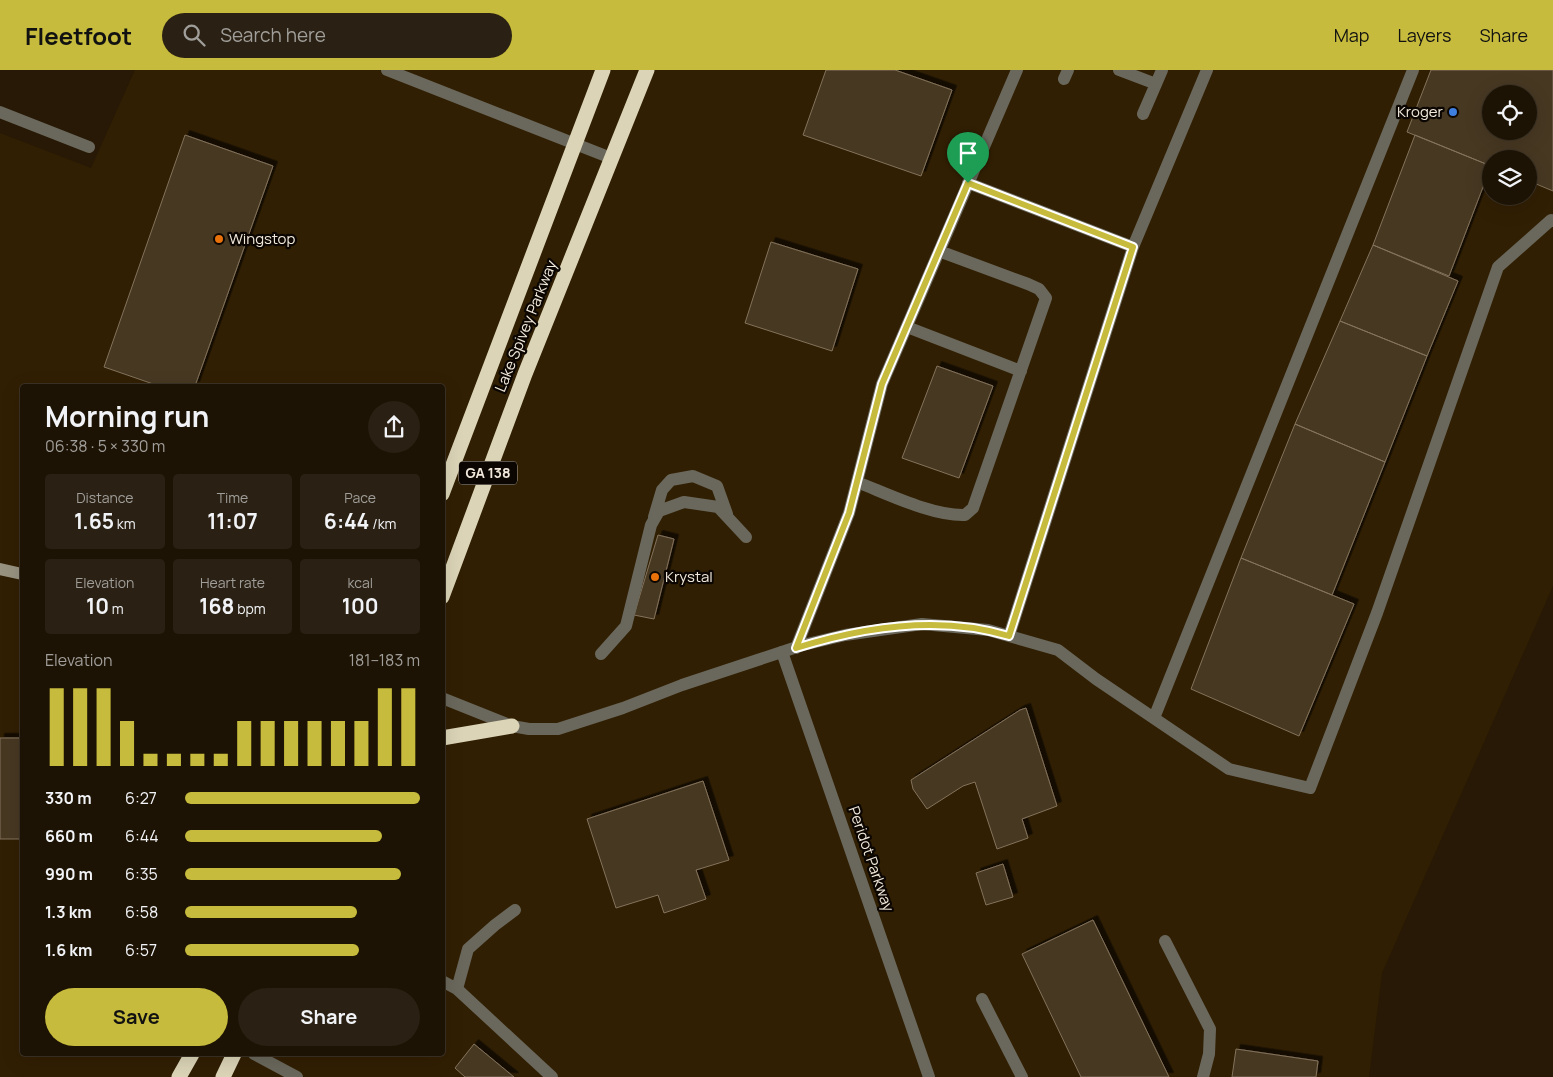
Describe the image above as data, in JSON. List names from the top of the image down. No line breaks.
{"streets":{"highway":["Lake Spivey Parkway","GA 138"],"street":["Peridot Parkway"]},"places":["Kroger","Wingstop","Krystal"],"page":{"header":"Fleetfoot","search":"Search here","nav":["Map","Layers","Share"],"heading":["Morning run","06:38 · 5 × 330 m"],"stats":[["Distance","1.65 km"],["Time","11:07"],["Pace","6:44 /km"],["Elevation","10 m"],["Heart rate","168 bpm"],["kcal","100"]],"chart":["Elevation","181–183 m"],"list":[{"name":"330 m","note":"6:27"},{"name":"660 m","note":"6:44"},{"name":"990 m","note":"6:35"},{"name":"1.3 km","note":"6:58"},{"name":"1.6 km","note":"6:57"}],"buttons":["Save","Share"]}}
